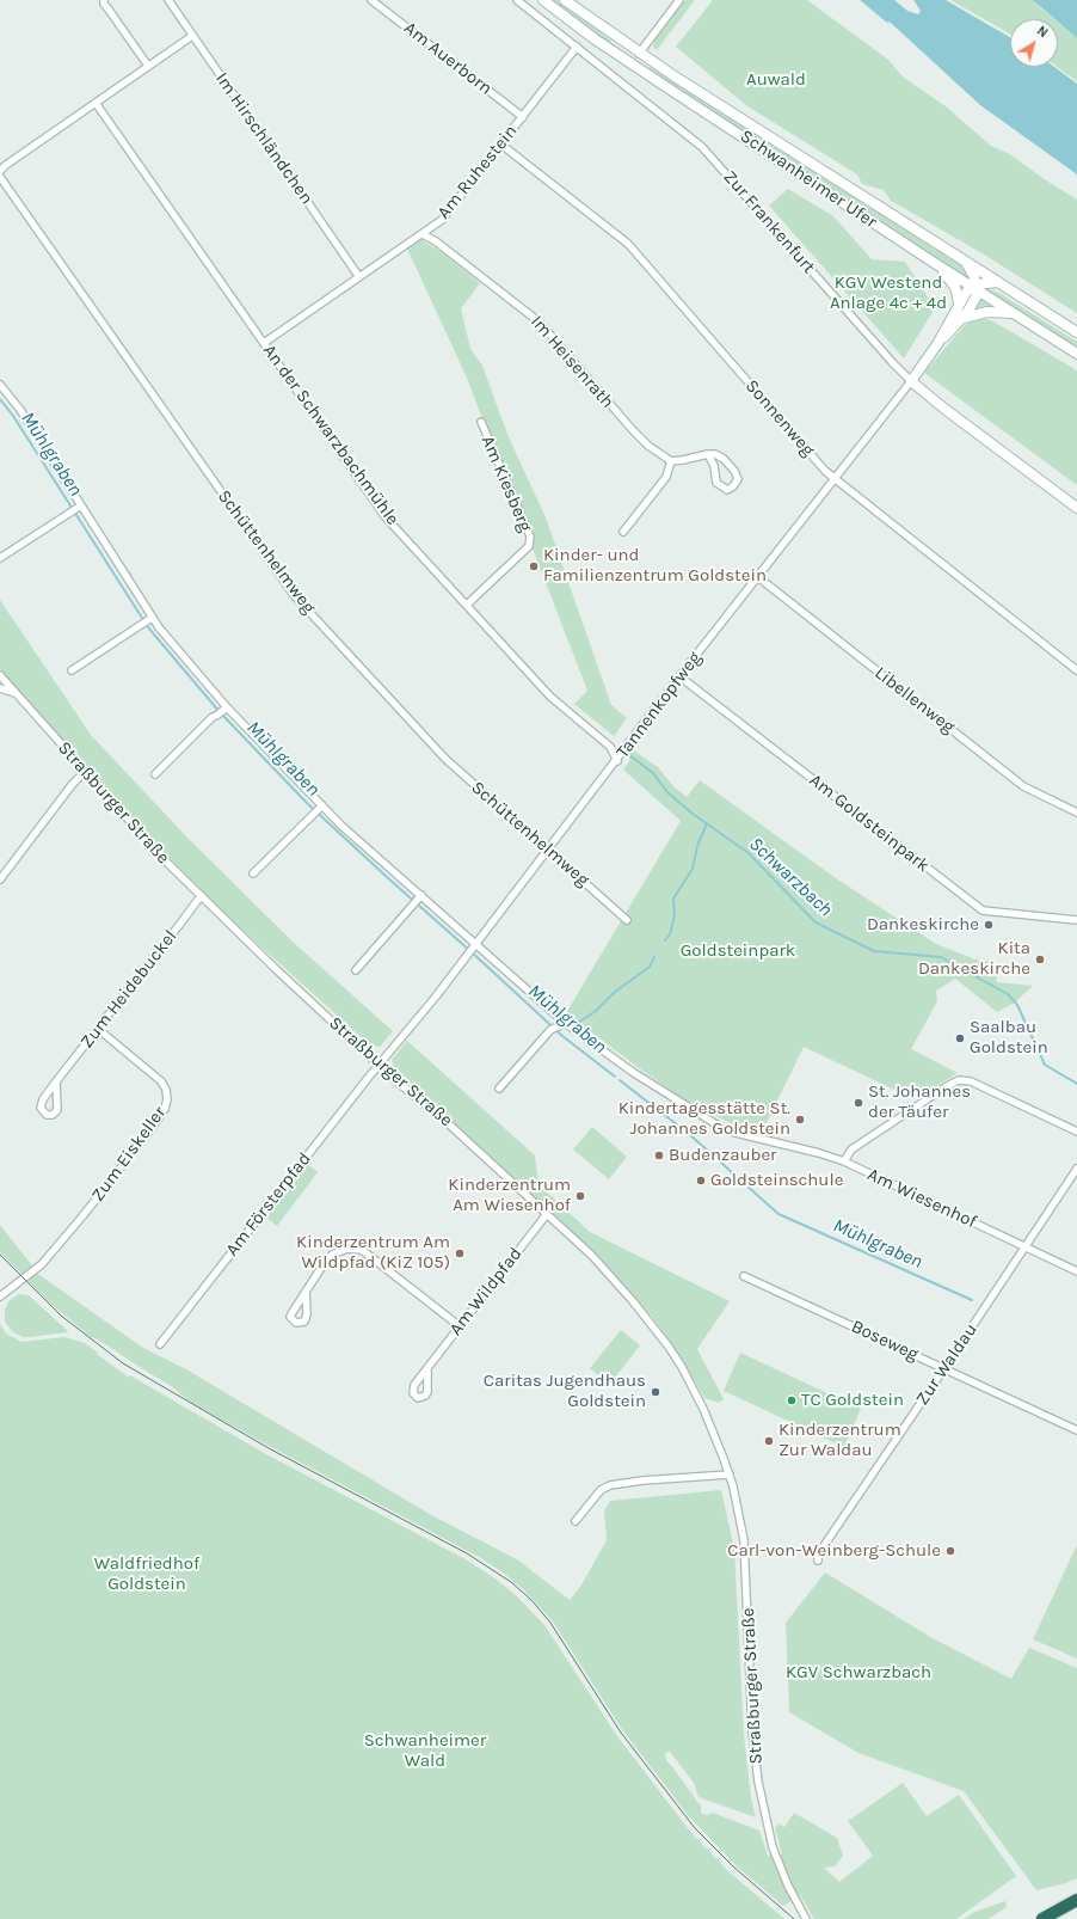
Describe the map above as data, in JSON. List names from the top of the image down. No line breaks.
{"streets":{"main road":["Schwanheimer Ufer","Zur Frankenfurt","Tannenkopfweg"],"street":["Am Auerborn","Im Hirschländchen","Am Ruhestein","Im Heisenrath","Sonnenweg","An der Schwarzbachmühle","Am Kiesberg","Schüttenhelmweg","Libellenweg","Straßburger Straße","Am Goldsteinpark","Zum Heidebuckel","Zum Eiskeller","Am Wiesenhof","Am Försterpfad","Am Wildpfad","Boseweg","Zur Waldau"]},"crossings":[["Am Auerborn","Am Ruhestein"],["Im Hirschländchen","Am Ruhestein"],["Am Ruhestein","Zur Frankenfurt"],["Am Ruhestein","Im Heisenrath"],["Am Ruhestein","Sonnenweg"],["Am Ruhestein","An der Schwarzbachmühle"],["Schwanheimer Ufer","Tannenkopfweg"],["Zur Frankenfurt","Tannenkopfweg"],["Sonnenweg","Tannenkopfweg"],["An der Schwarzbachmühle","Am Kiesberg"],["An der Schwarzbachmühle","Tannenkopfweg"],["Schüttenhelmweg","Tannenkopfweg"],["Libellenweg","Tannenkopfweg"],["Tannenkopfweg","Straßburger Straße"],["Tannenkopfweg","Am Goldsteinpark"],["Tannenkopfweg","Am Wiesenhof"],["Tannenkopfweg","Am Försterpfad"],["Straßburger Straße","Zum Heidebuckel"],["Straßburger Straße","Am Försterpfad"],["Straßburger Straße","Am Wildpfad"],["Zum Heidebuckel","Zum Eiskeller"],["Am Wiesenhof","Zur Waldau"],["Boseweg","Zur Waldau"]],"water":["Mühlgraben","Schwarzbach"],"parks":["Auwald","KGV Westend Anlage 4c + 4d","Goldsteinpark","Waldfriedhof Goldstein","KGV Schwarzbach","Schwanheimer Wald"],"places":["Kinder- und Familienzentrum Goldstein","Dankeskirche","Kita Dankeskirche","Saalbau Goldstein","St. Johannes der Täufer","Kindertagesstätte St. Johannes Goldstein","Budenzauber","Goldsteinschule","Kinderzentrum Am Wiesenhof","Kinderzentrum Am Wildpfad (KiZ 105)","Caritas Jugendhaus Goldstein","TC Goldstein","Kinderzentrum Zur Waldau","Carl-von-Weinberg-Schule"],"north":"top right"}
